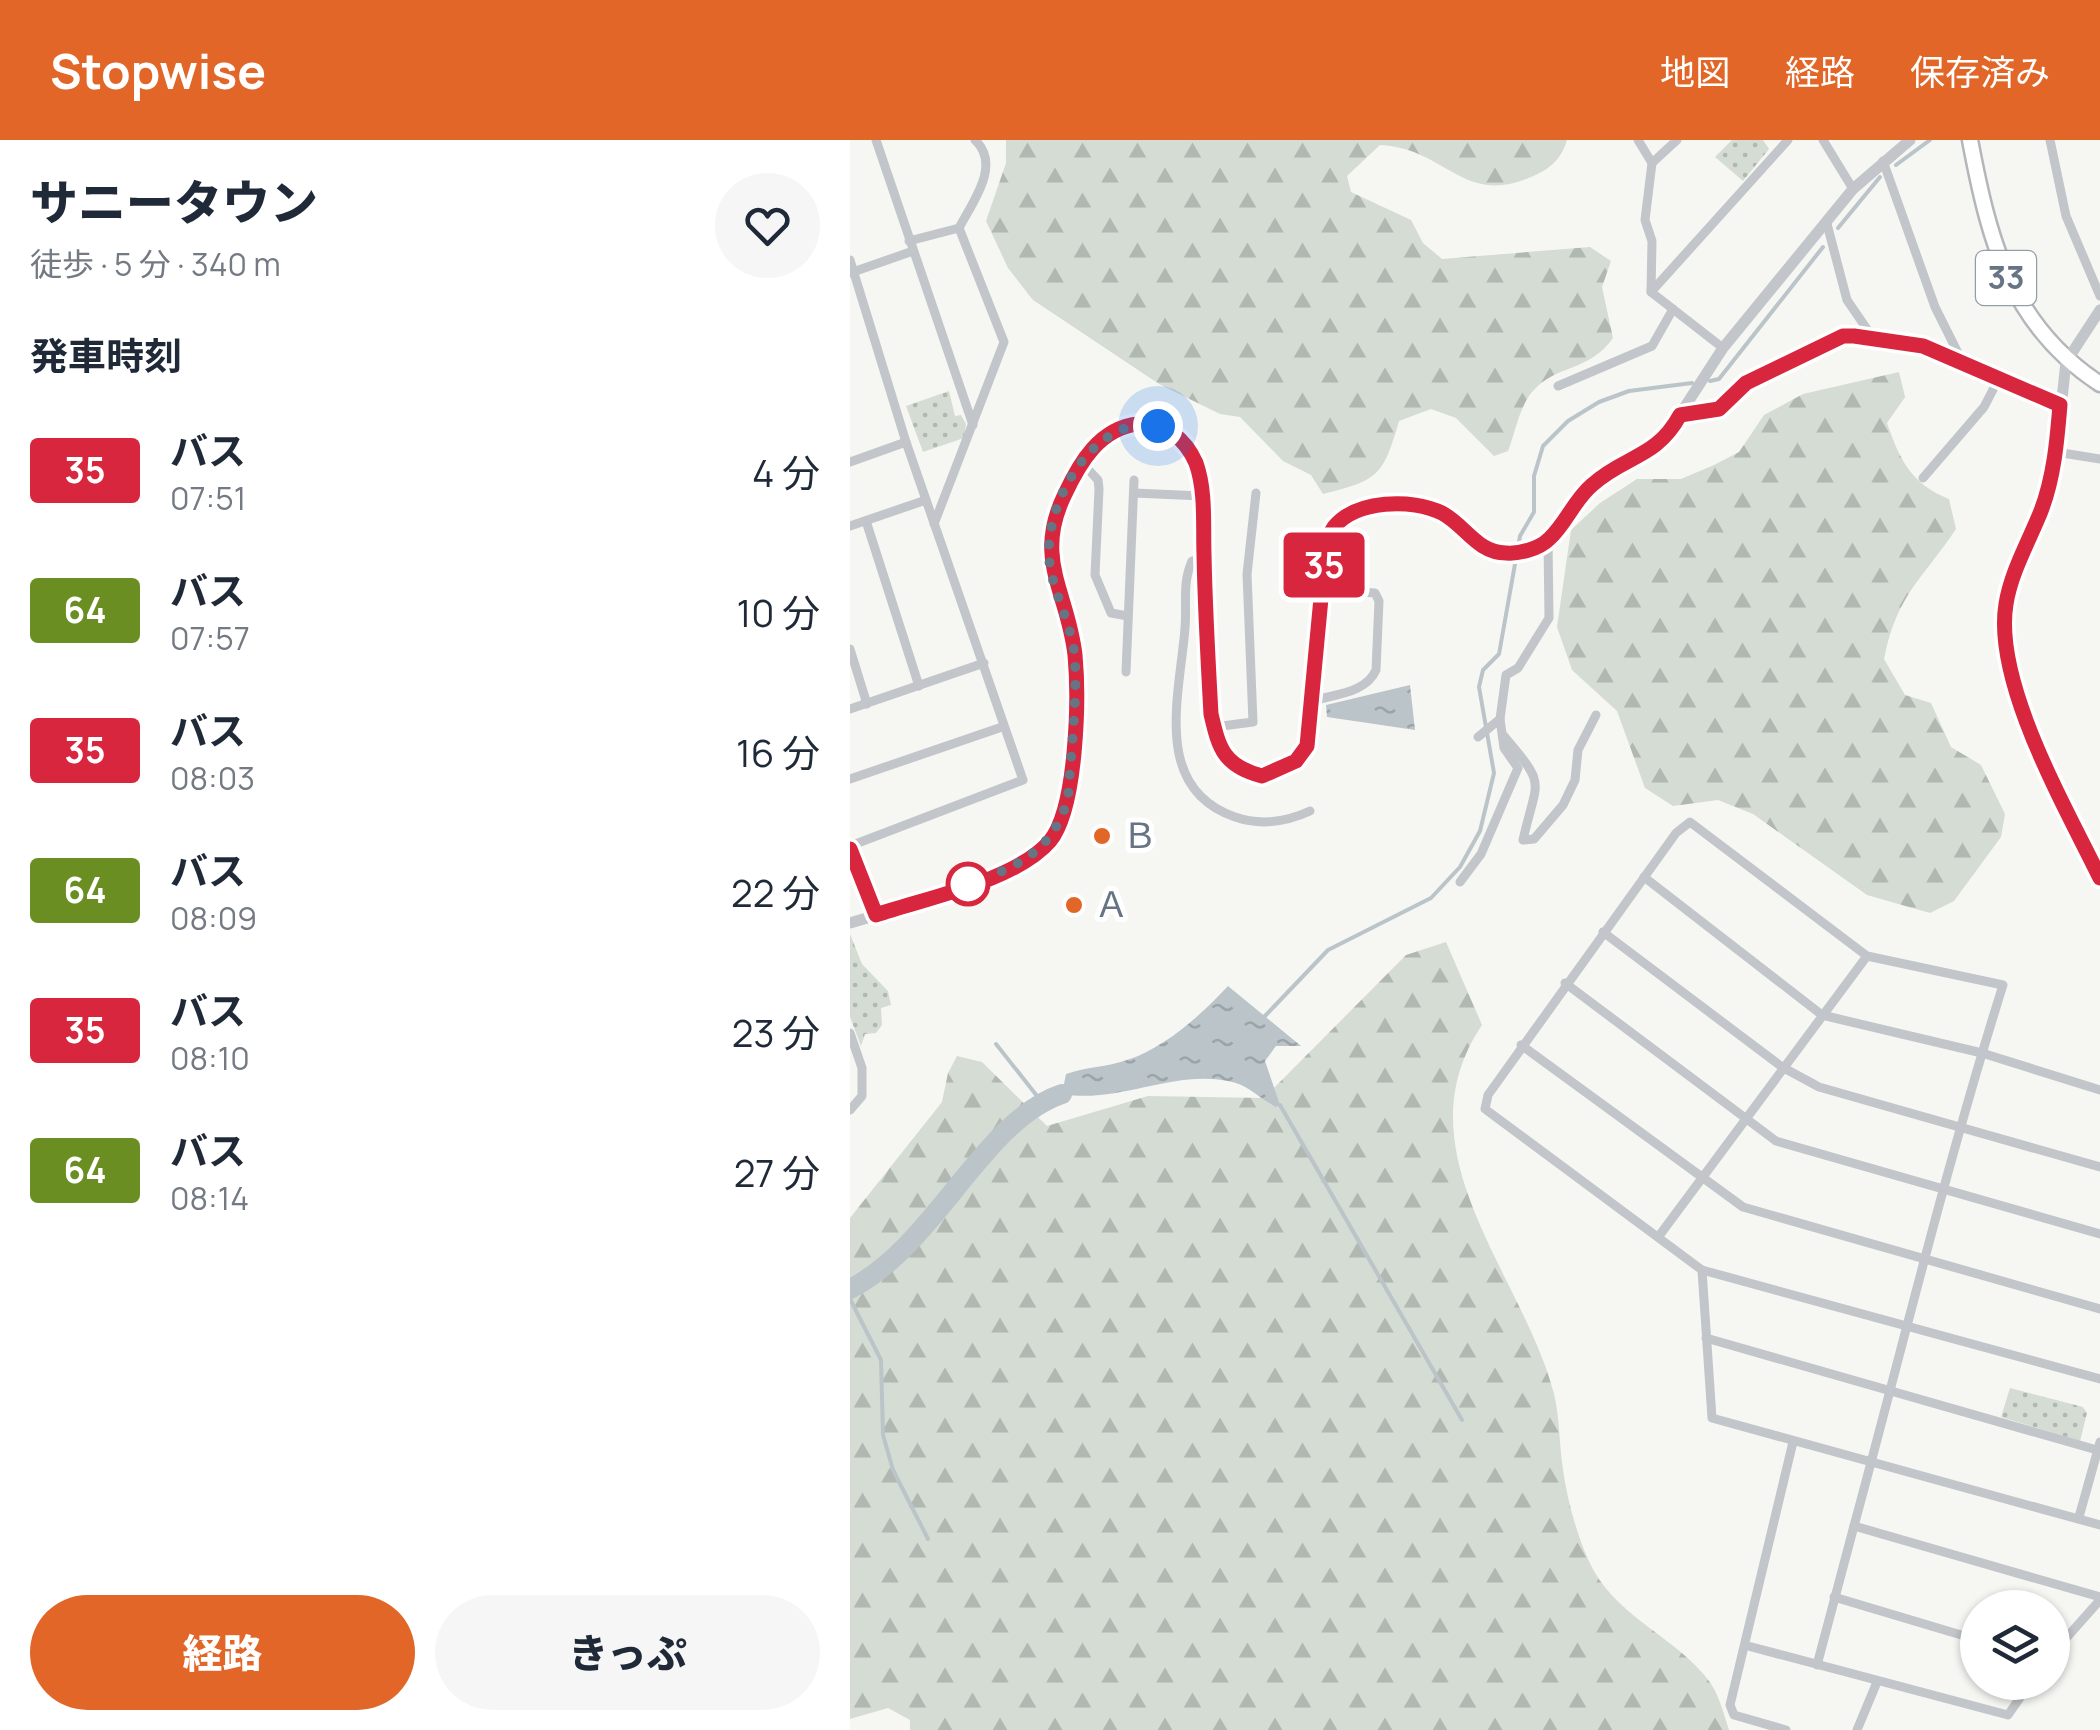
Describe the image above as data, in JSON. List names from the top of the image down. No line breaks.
{"streets":{"main road":["33"]},"places":["Ｂ","Ａ"],"lines":["bus line 35"],"page":{"header":"Stopwise","nav":["地図","経路","保存済み"],"heading":[["サニータウン","徒歩 · 5 分 · 340 m"],"発車時刻"],"on_map":"35","list":[{"mark":"35","name":"バス","note":"07:51","value":"4 分"},{"mark":"64","name":"バス","note":"07:57","value":"10 分"},{"mark":"35","name":"バス","note":"08:03","value":"16 分"},{"mark":"64","name":"バス","note":"08:09","value":"22 分"},{"mark":"35","name":"バス","note":"08:10","value":"23 分"},{"mark":"64","name":"バス","note":"08:14","value":"27 分"}],"buttons":["経路","きっぷ"]}}
